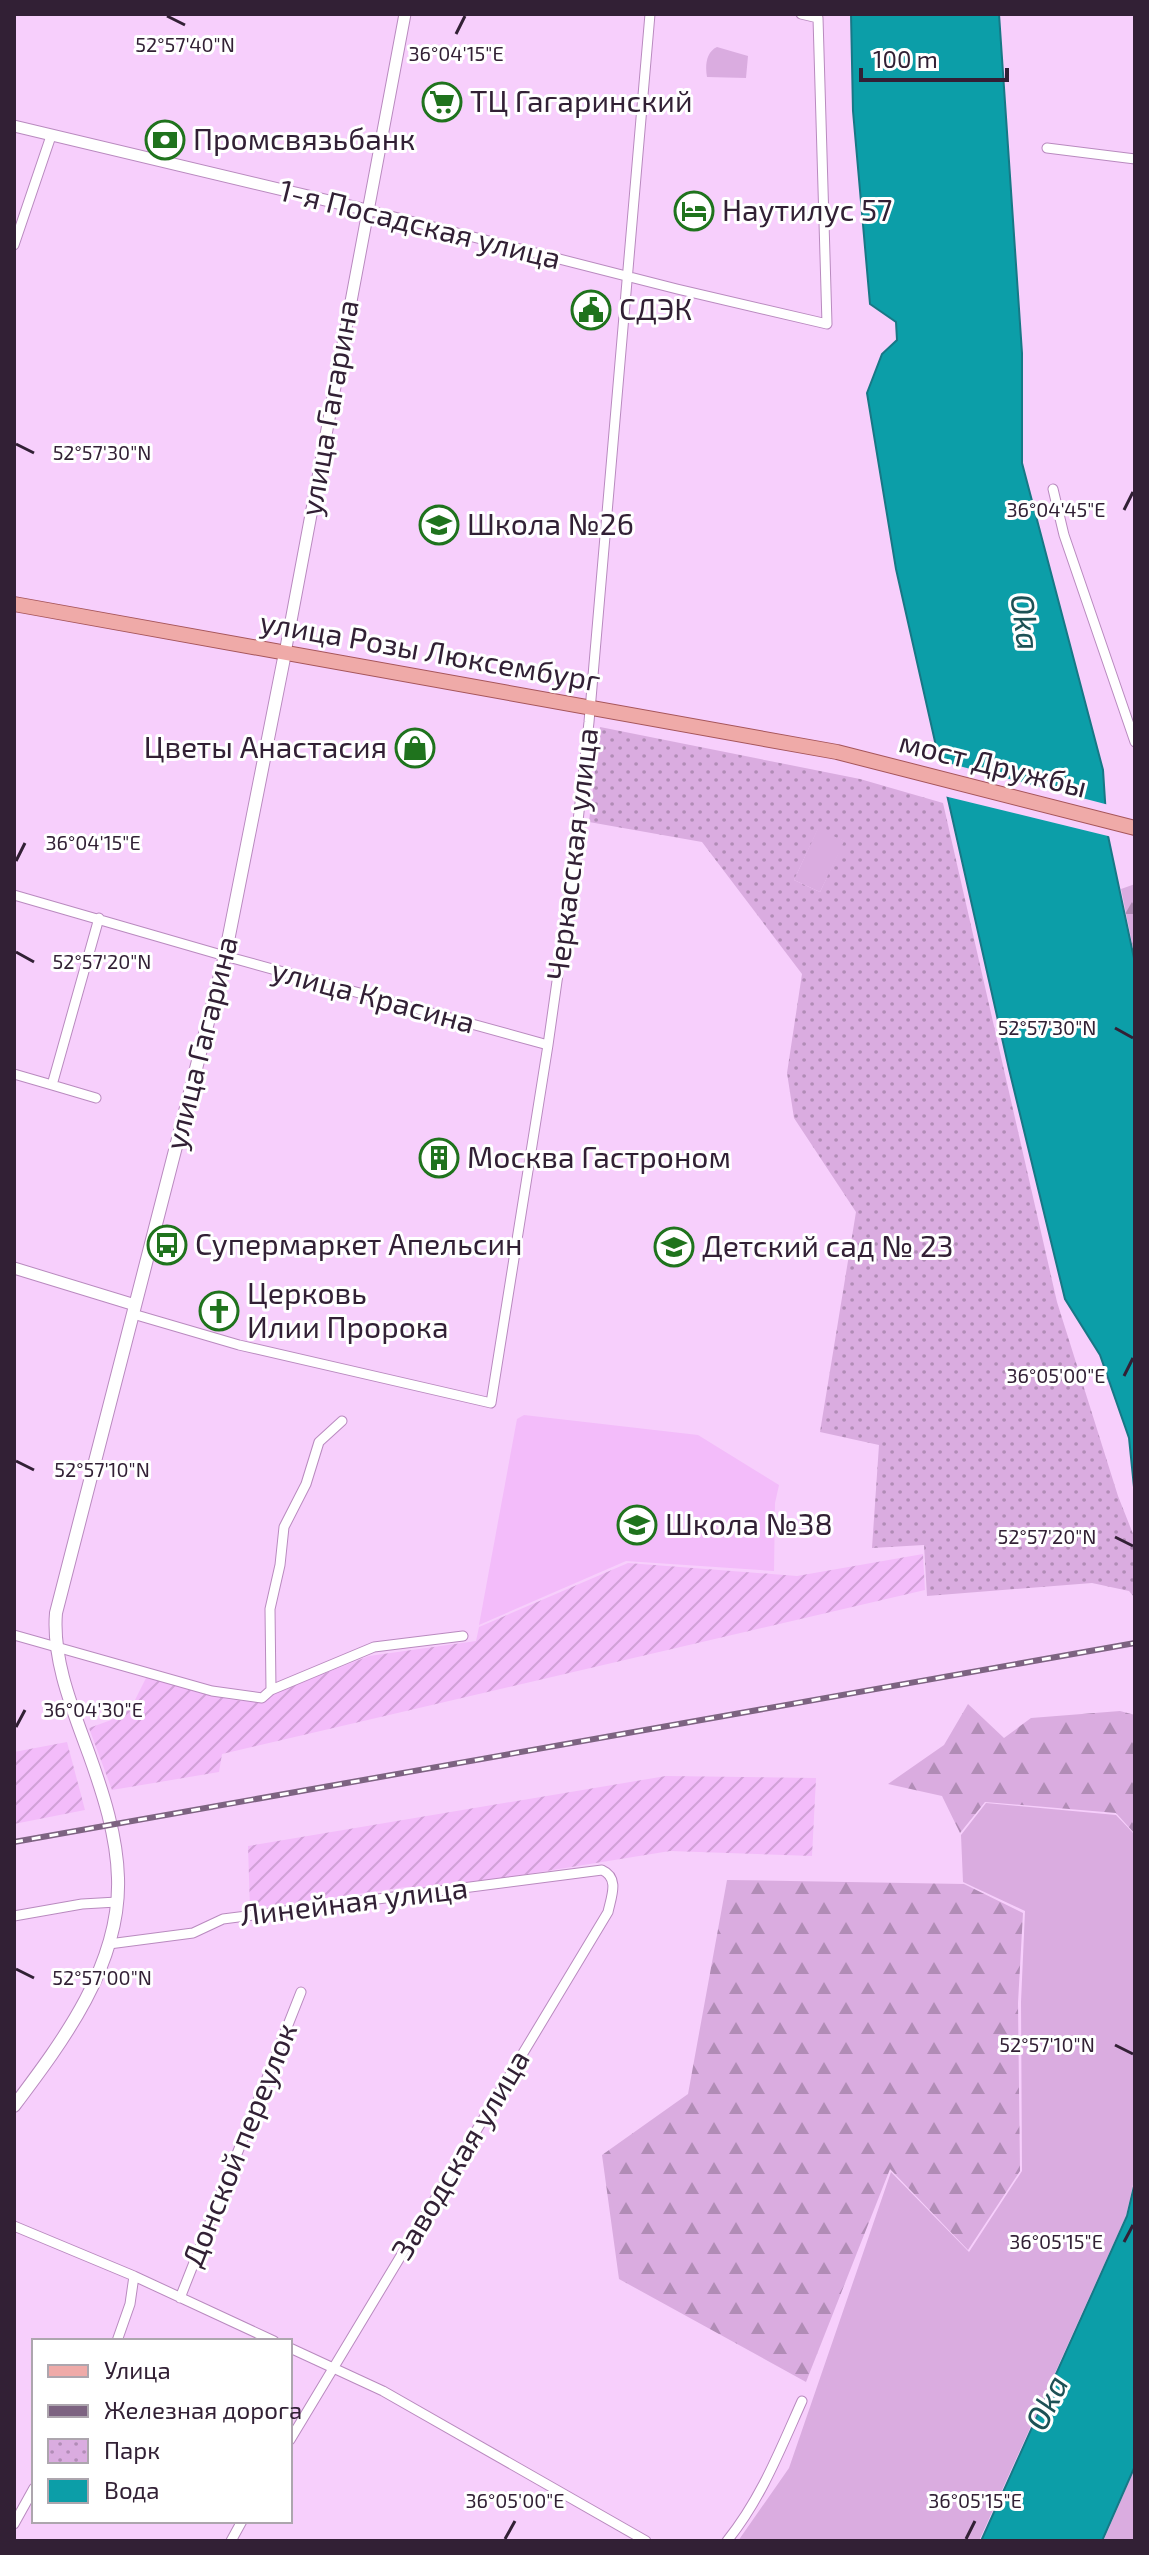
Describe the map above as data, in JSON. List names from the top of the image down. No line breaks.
{"streets":{"main road":["улица Гагарина","улица Розы Люксембург","мост Дружбы"],"street":["1-я Посадская улица","Черкасская улица","улица Красина","Линейная улица","Донской переулок","Заводская улица"]},"crossings":[["1-я Посадская улица","улица Гагарина"],["1-я Посадская улица","Черкасская улица"],["улица Гагарина","улица Розы Люксембург"],["улица Гагарина","Черкасская улица"],["улица Гагарина","улица Красина"],["улица Гагарина","Линейная улица"],["улица Розы Люксембург","мост Дружбы"],["улица Розы Люксембург","Черкасская улица"],["Черкасская улица","улица Красина"],["Линейная улица","Заводская улица"]],"water":["Oka"],"places":{"supermarket":["ТЦ Гагаринский"],"bank":["Промсвязьбанк"],"hotel":["Наутилус 57"],"public building":["СДЭК"],"school or university":["Школа №26","Детский сад № 23","Школа №38"],"shop":["Цветы Анастасия"],"building":["Москва Гастроном"],"bus stop":["Супермаркет Апельсин"],"church":["Церковь Илии Пророка"]},"legend":["Улица","Железная дорога","Парк","Вода"],"scale_bar":"100 m","coordinates":["52°57'40\"N","36°04'15\"E","52°57'30\"N","36°04'45\"E","52°57'20\"N","36°05'00\"E","52°57'10\"N","36°04'30\"E","52°57'00\"N","36°05'15\"E"]}
